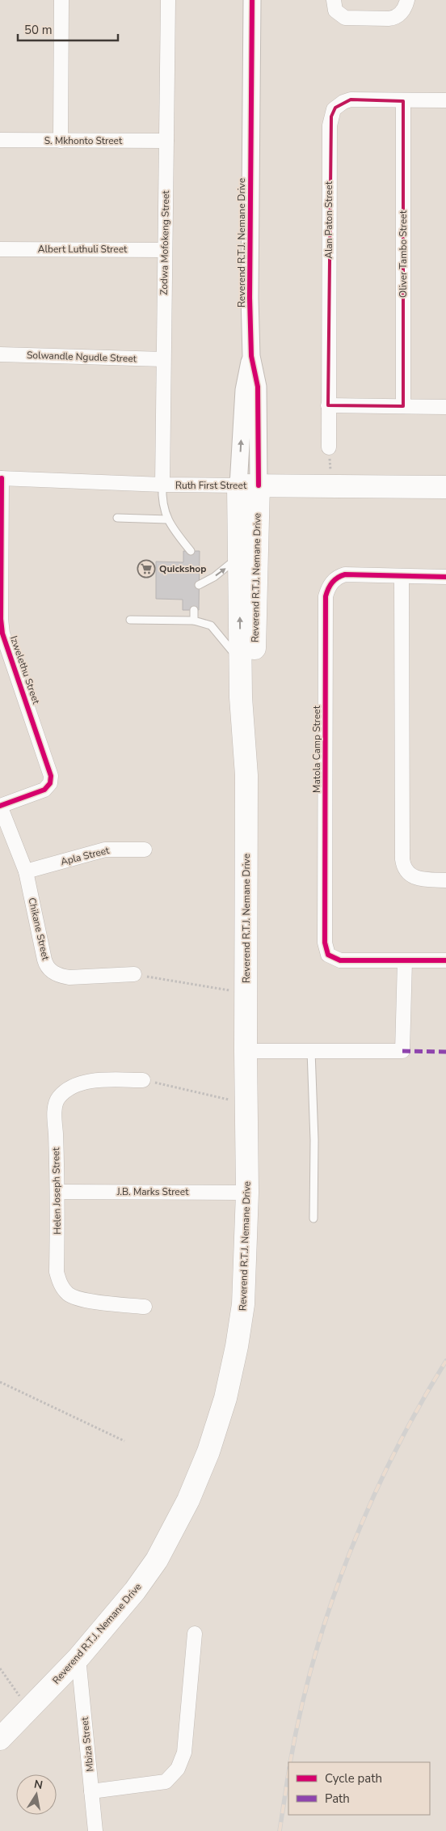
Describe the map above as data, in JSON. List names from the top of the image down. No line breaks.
{"streets":{"main road":["Reverend R.T.J. Nemane Drive","Ruth First Street"],"street":["S. Mkhonto Street","Alan Paton Street","Zodwa Mofokeng Street","Albert Luthuli Street","Oliver Tambo Street","Solwandle Ngudle Street","Izwelethu Street","Matola Camp Street","Apla Street","Chikane Street","Helen Joseph Street","J.B. Marks Street","Mbiza Street"]},"crossings":[["S. Mkhonto Street","Zodwa Mofokeng Street"],["Alan Paton Street","Oliver Tambo Street"],["Zodwa Mofokeng Street","Albert Luthuli Street"],["Zodwa Mofokeng Street","Solwandle Ngudle Street"],["Zodwa Mofokeng Street","Ruth First Street"],["Reverend R.T.J. Nemane Drive","Ruth First Street"],["Reverend R.T.J. Nemane Drive","J.B. Marks Street"],["Reverend R.T.J. Nemane Drive","Mbiza Street"],["Ruth First Street","Izwelethu Street"],["Izwelethu Street","Chikane Street"],["Apla Street","Chikane Street"],["Helen Joseph Street","J.B. Marks Street"]],"places":{"supermarket":["Quickshop"]},"legend":["Cycle path","Path"],"scale_bar":"50 m","north":"top"}
